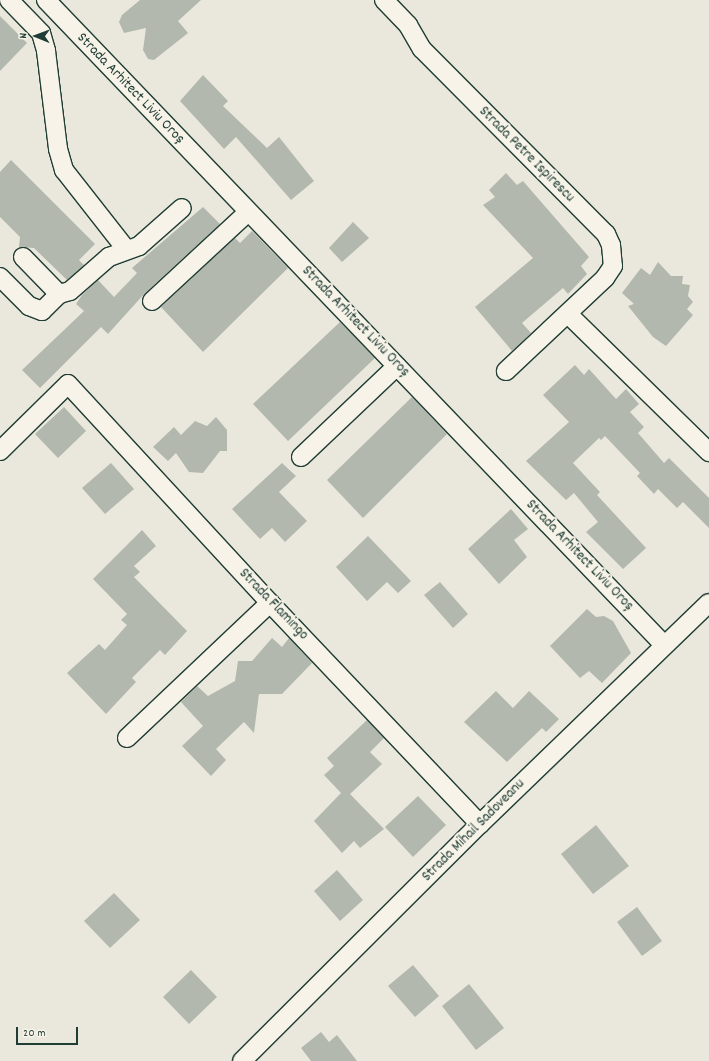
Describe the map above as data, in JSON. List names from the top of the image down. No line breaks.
{"streets":{"street":["Strada Arhitect Liviu Oroș","Strada Petre Ispirescu","Strada Flamingo","Strada Mihail Sadoveanu"]},"crossings":[["Strada Arhitect Liviu Oroș","Strada Mihail Sadoveanu"],["Strada Flamingo","Strada Mihail Sadoveanu"]],"scale_bar":"20 m","north":"left"}
